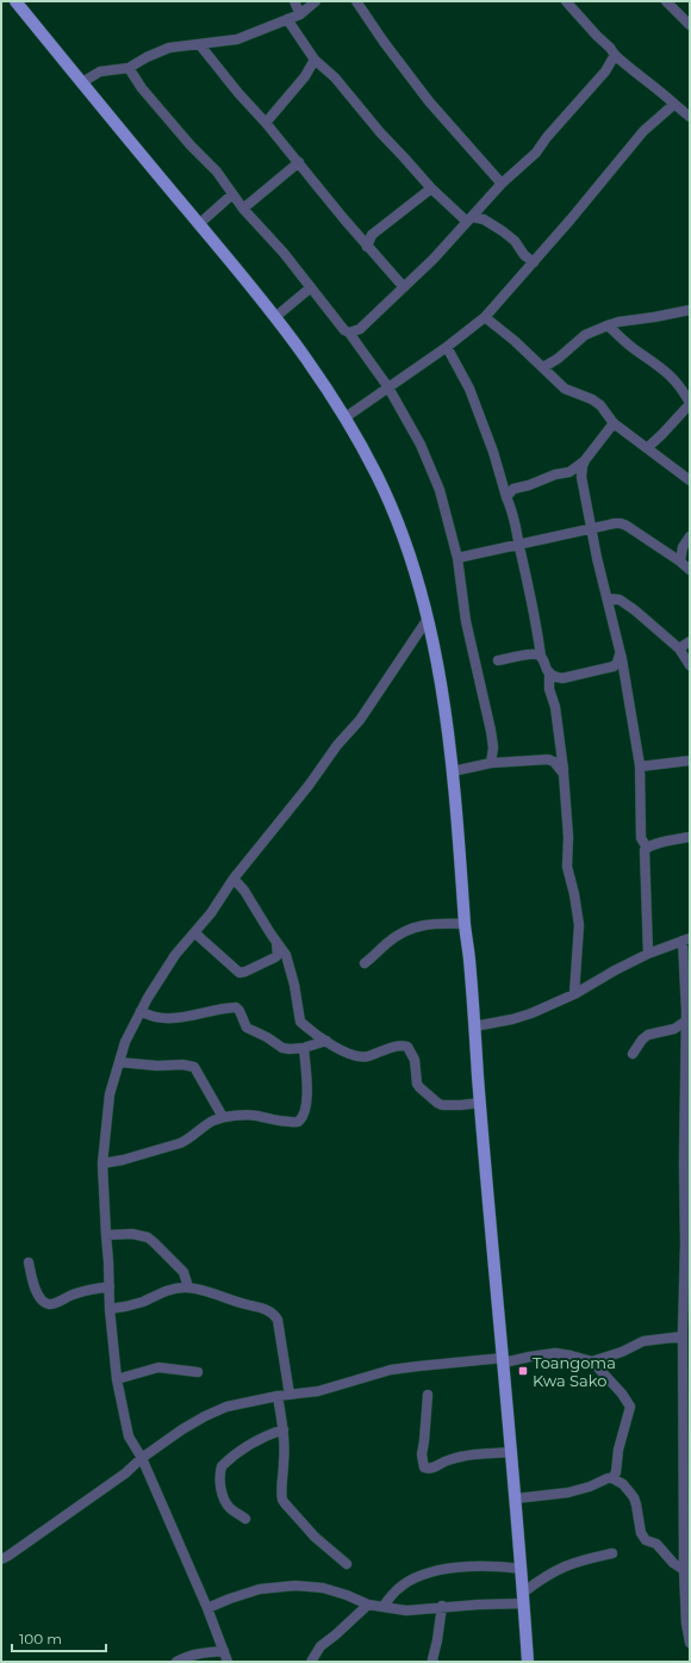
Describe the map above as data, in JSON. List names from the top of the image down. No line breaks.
{"places":{"transit":["Toangoma Kwa Sako"]},"scale_bar":"100 m"}
